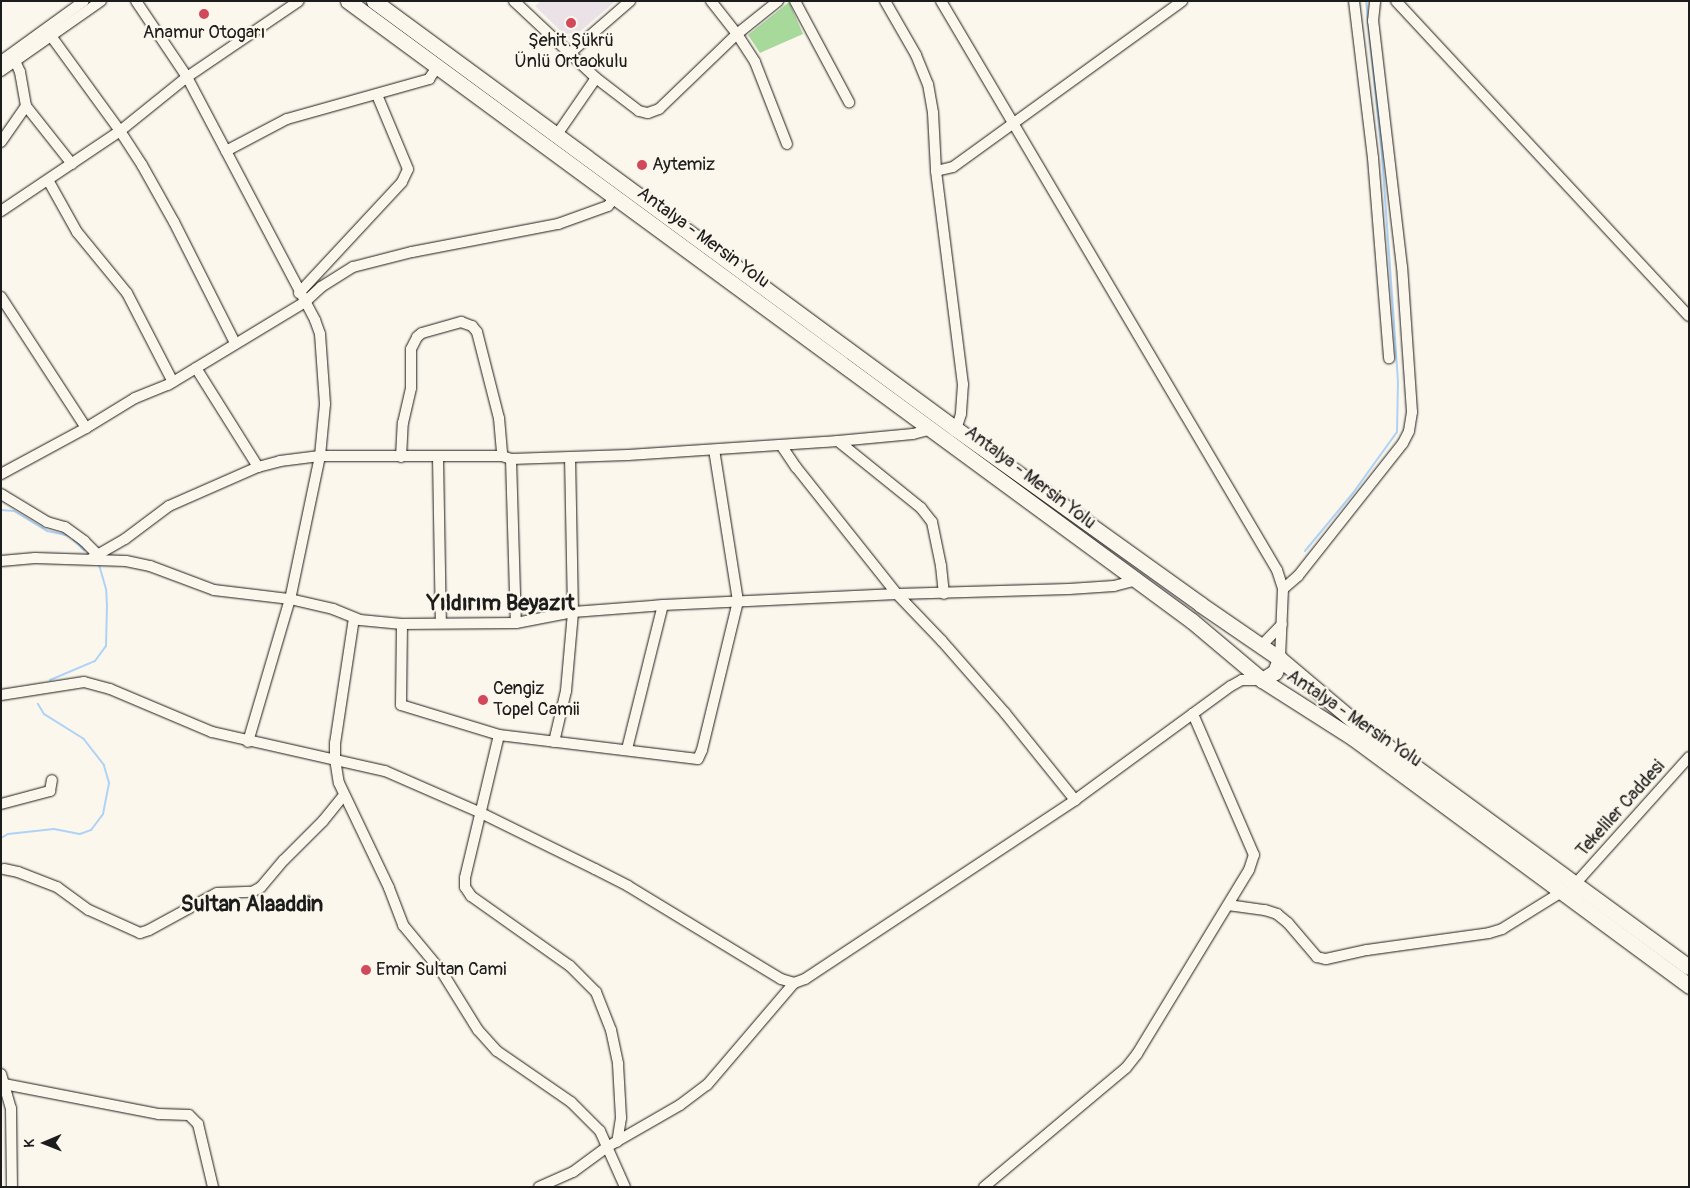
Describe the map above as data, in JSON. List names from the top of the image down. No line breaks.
{"streets":{"highway":["Antalya - Mersin Yolu"],"street":["Tekeliler Caddesi"]},"crossings":[["Antalya - Mersin Yolu","Tekeliler Caddesi"]],"districts":["Yıldırım Beyazıt","Sultan Alaaddin"],"places":["Anamur Otogarı","Şehit Şükrü Ünlü Ortaokulu","Aytemiz","Cengiz Topel Camii","Emir Sultan Cami"],"north":"left"}
